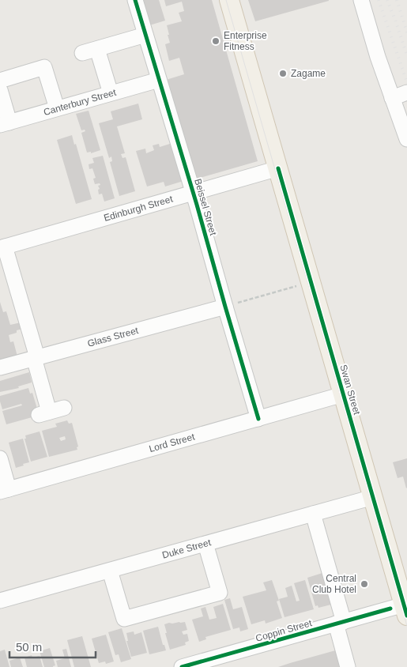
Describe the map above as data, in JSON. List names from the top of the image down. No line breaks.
{"streets":{"main road":["Swan Street"],"street":["Canterbury Street","Beissel Street","Edinburgh Street","Glass Street","Lord Street","Duke Street","Coppin Street"]},"crossings":[["Canterbury Street","Beissel Street"],["Beissel Street","Edinburgh Street"],["Beissel Street","Glass Street"],["Beissel Street","Lord Street"],["Edinburgh Street","Swan Street"],["Swan Street","Lord Street"],["Swan Street","Duke Street"],["Swan Street","Coppin Street"]],"places":["Enterprise Fitness","Zagame","Central Club Hotel"],"scale_bar":"50 m"}
